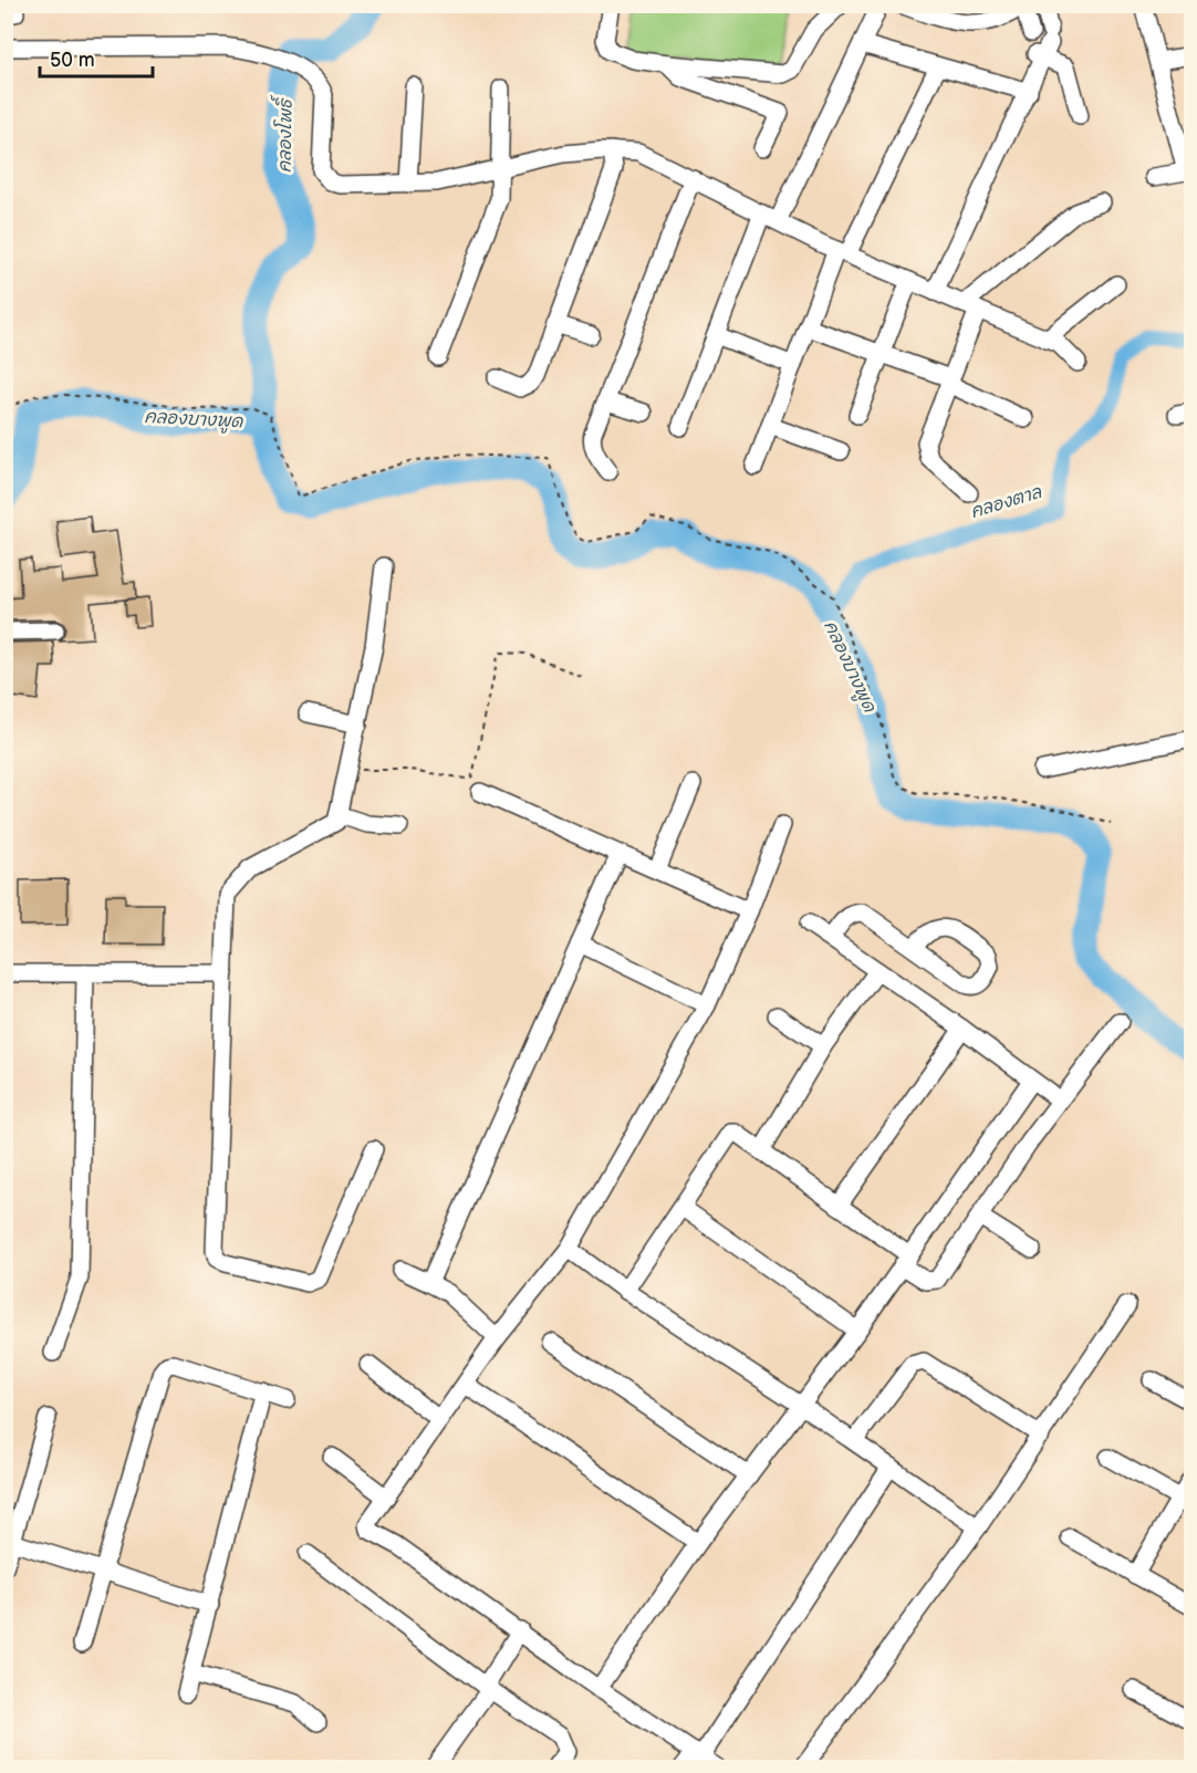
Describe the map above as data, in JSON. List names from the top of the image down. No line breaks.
{"water":["คลองโพธิ์","คลองบางพูด","คลองตาล"],"scale_bar":"50 m"}
